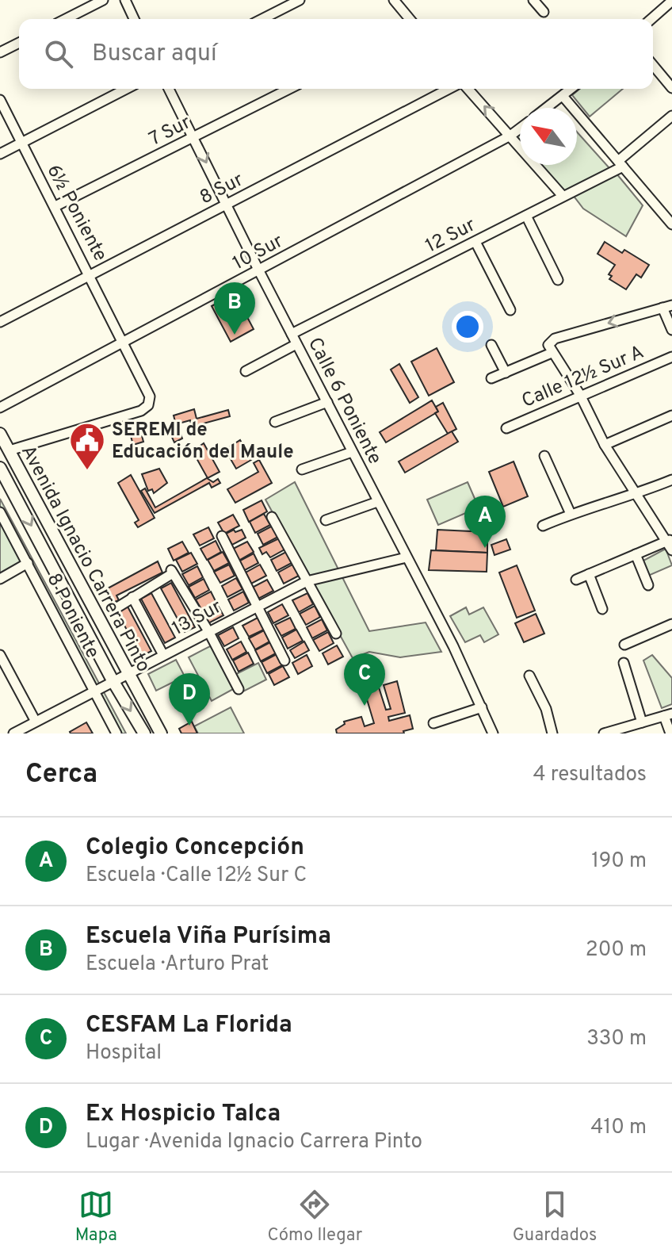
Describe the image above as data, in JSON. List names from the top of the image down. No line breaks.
{"streets":{"main road":["Avenida Ignacio Carrera Pinto"],"street":["7 Sur","8 Sur","6½ Poniente","12 Sur","10 Sur","Calle 12½ Sur A","Calle 6 Poniente","8 Poniente","13 Sur"]},"crossings":[["7 Sur","6½ Poniente"],["7 Sur","Calle 6 Poniente"],["8 Sur","6½ Poniente"],["8 Sur","Calle 6 Poniente"],["6½ Poniente","10 Sur"],["6½ Poniente","Avenida Ignacio Carrera Pinto"],["12 Sur","Calle 6 Poniente"],["10 Sur","Calle 6 Poniente"],["Calle 6 Poniente","13 Sur"],["Avenida Ignacio Carrera Pinto","13 Sur"],["8 Poniente","13 Sur"]],"places":{"public building":["SEREMI de Educación del Maule"]},"north":"top left","page":{"search":"Buscar aquí","pins":["B","A","C","D"],"heading":["Cerca","4 resultados"],"list":[{"mark":"A","name":"Colegio Concepción","note":"Escuela · Calle 12½ Sur C","value":"190 m"},{"mark":"B","name":"Escuela Viña Purísima","note":"Escuela · Arturo Prat","value":"200 m"},{"mark":"C","name":"CESFAM La Florida","note":"Hospital","value":"330 m"},{"mark":"D","name":"Ex Hospicio Talca","note":"Lugar · Avenida Ignacio Carrera Pinto","value":"410 m"}],"nav":["Mapa","Cómo llegar","Guardados"]}}
